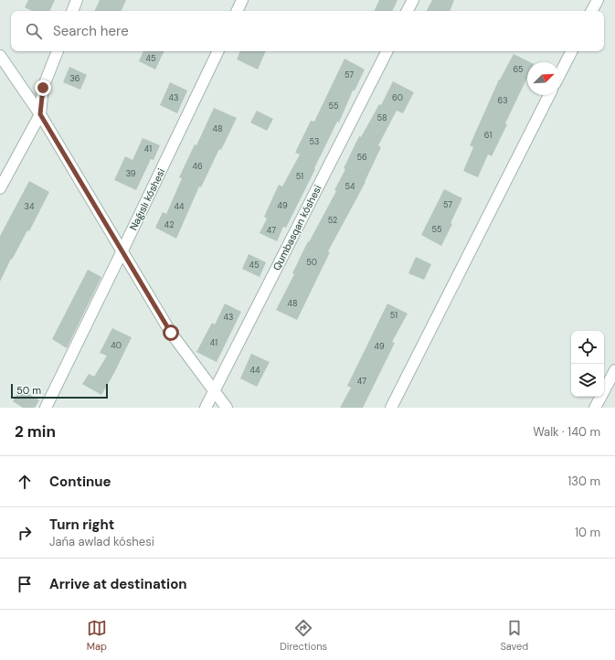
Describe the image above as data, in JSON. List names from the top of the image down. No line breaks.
{"streets":{"street":["Naǵıslı kóshesi","Qumbasqan kóshesi"]},"house_numbers":["45","65","57","36","43","60","63","55","58","48","61","53","41","56","46","39","51","54","57","49","34","44","52","42","55","47","50","45","48","51","43","41","40","49","44","47"],"scale_bar":"50 m","north":"top right","page":{"search":"Search here","scale":"50 m","heading":["2 min","Walk · 140 m"],"list":[["Continue","130 m"],["Turn right","Jańa awlad kóshesi","10 m"],"Arrive at destination"],"nav":["Map","Directions","Saved"]}}
